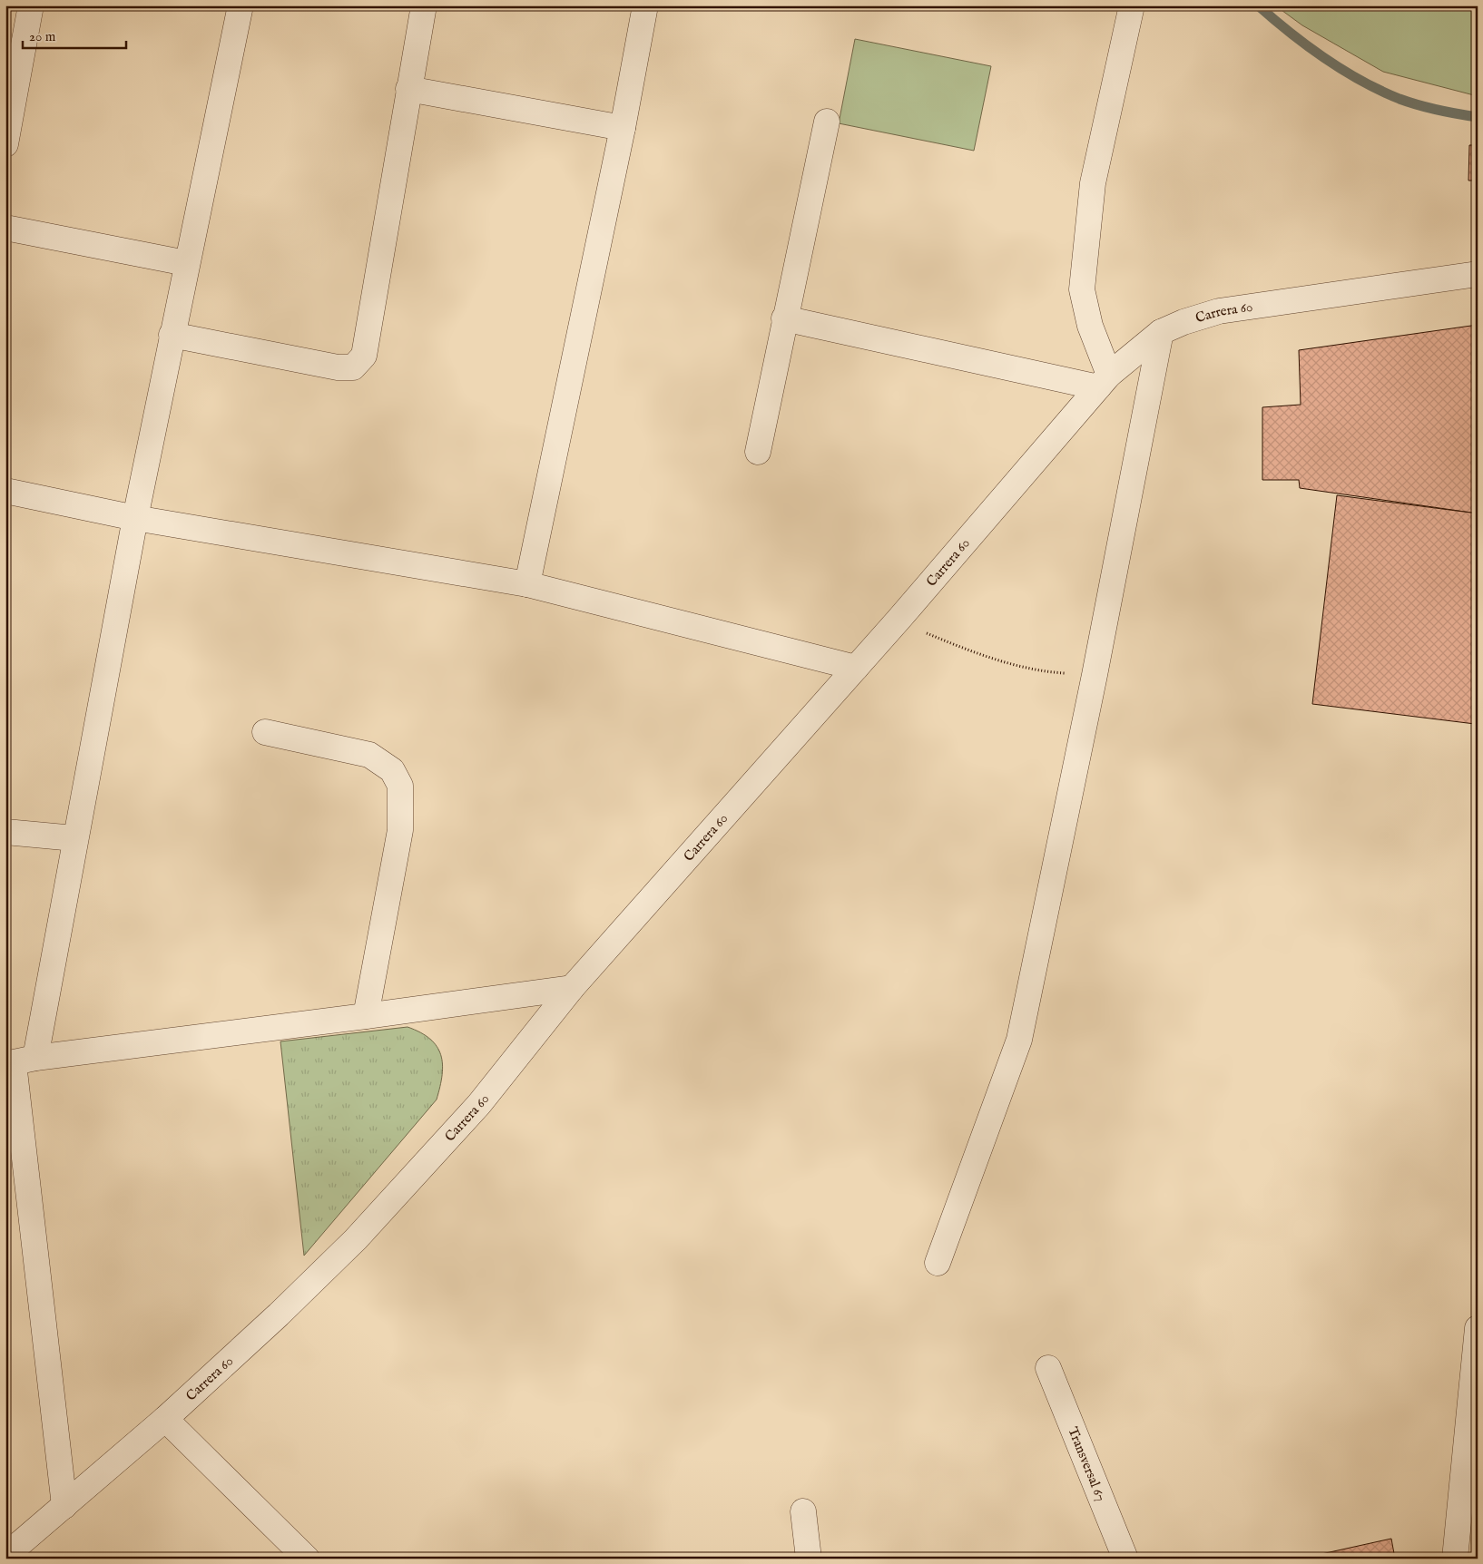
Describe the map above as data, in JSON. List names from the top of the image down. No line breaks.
{"streets":{"street":["Carrera 60","Transversal 67"]},"scale_bar":"20 m"}
